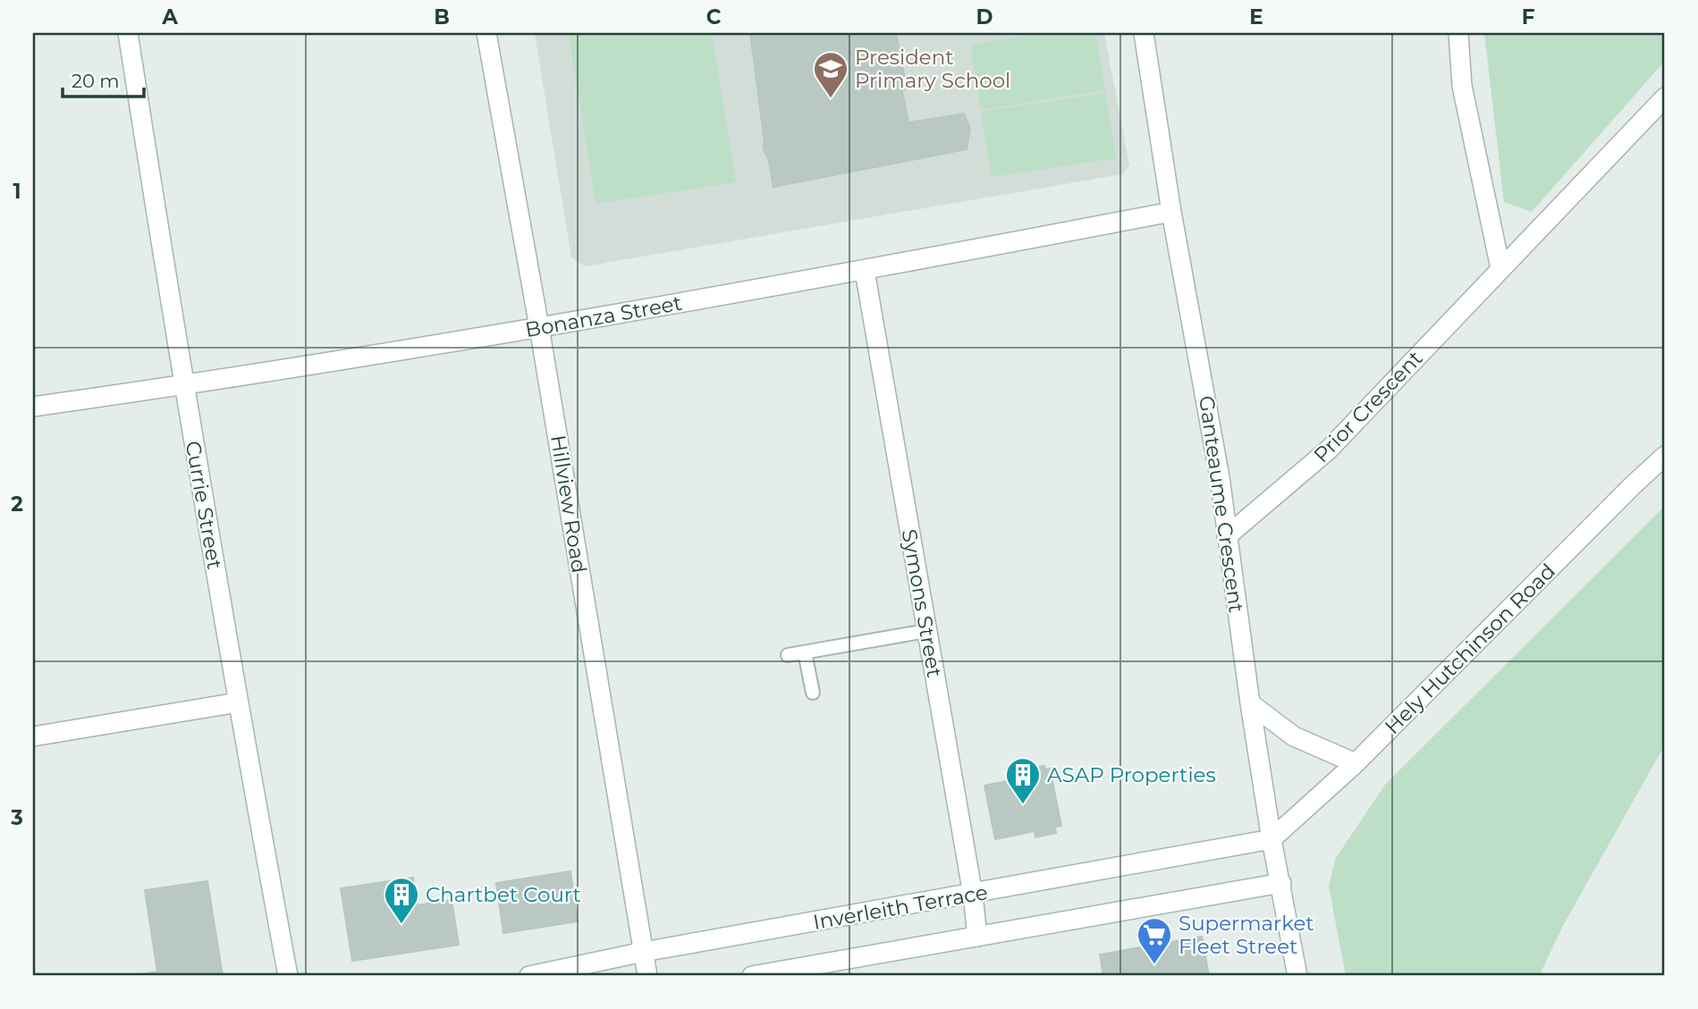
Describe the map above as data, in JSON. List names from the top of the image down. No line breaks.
{"streets":{"street":["Bonanza Street","Prior Crescent","Hillview Road","Ganteaume Crescent","Currie Street","Symons Street","Hely Hutchinson Road","Inverleith Terrace"]},"crossings":[["Bonanza Street","Hillview Road"],["Bonanza Street","Ganteaume Crescent"],["Bonanza Street","Currie Street"],["Bonanza Street","Symons Street"],["Prior Crescent","Ganteaume Crescent"],["Hillview Road","Inverleith Terrace"],["Ganteaume Crescent","Hely Hutchinson Road"],["Ganteaume Crescent","Inverleith Terrace"],["Symons Street","Inverleith Terrace"],["Hely Hutchinson Road","Inverleith Terrace"]],"places":{"school or university":["President Primary School"],"building":["ASAP Properties","Chartbet Court"],"supermarket":["Supermarket Fleet Street"]},"scale_bar":"20 m","grid":{"columns":["A","B","C","D","E","F"],"rows":["1","2","3"]}}
